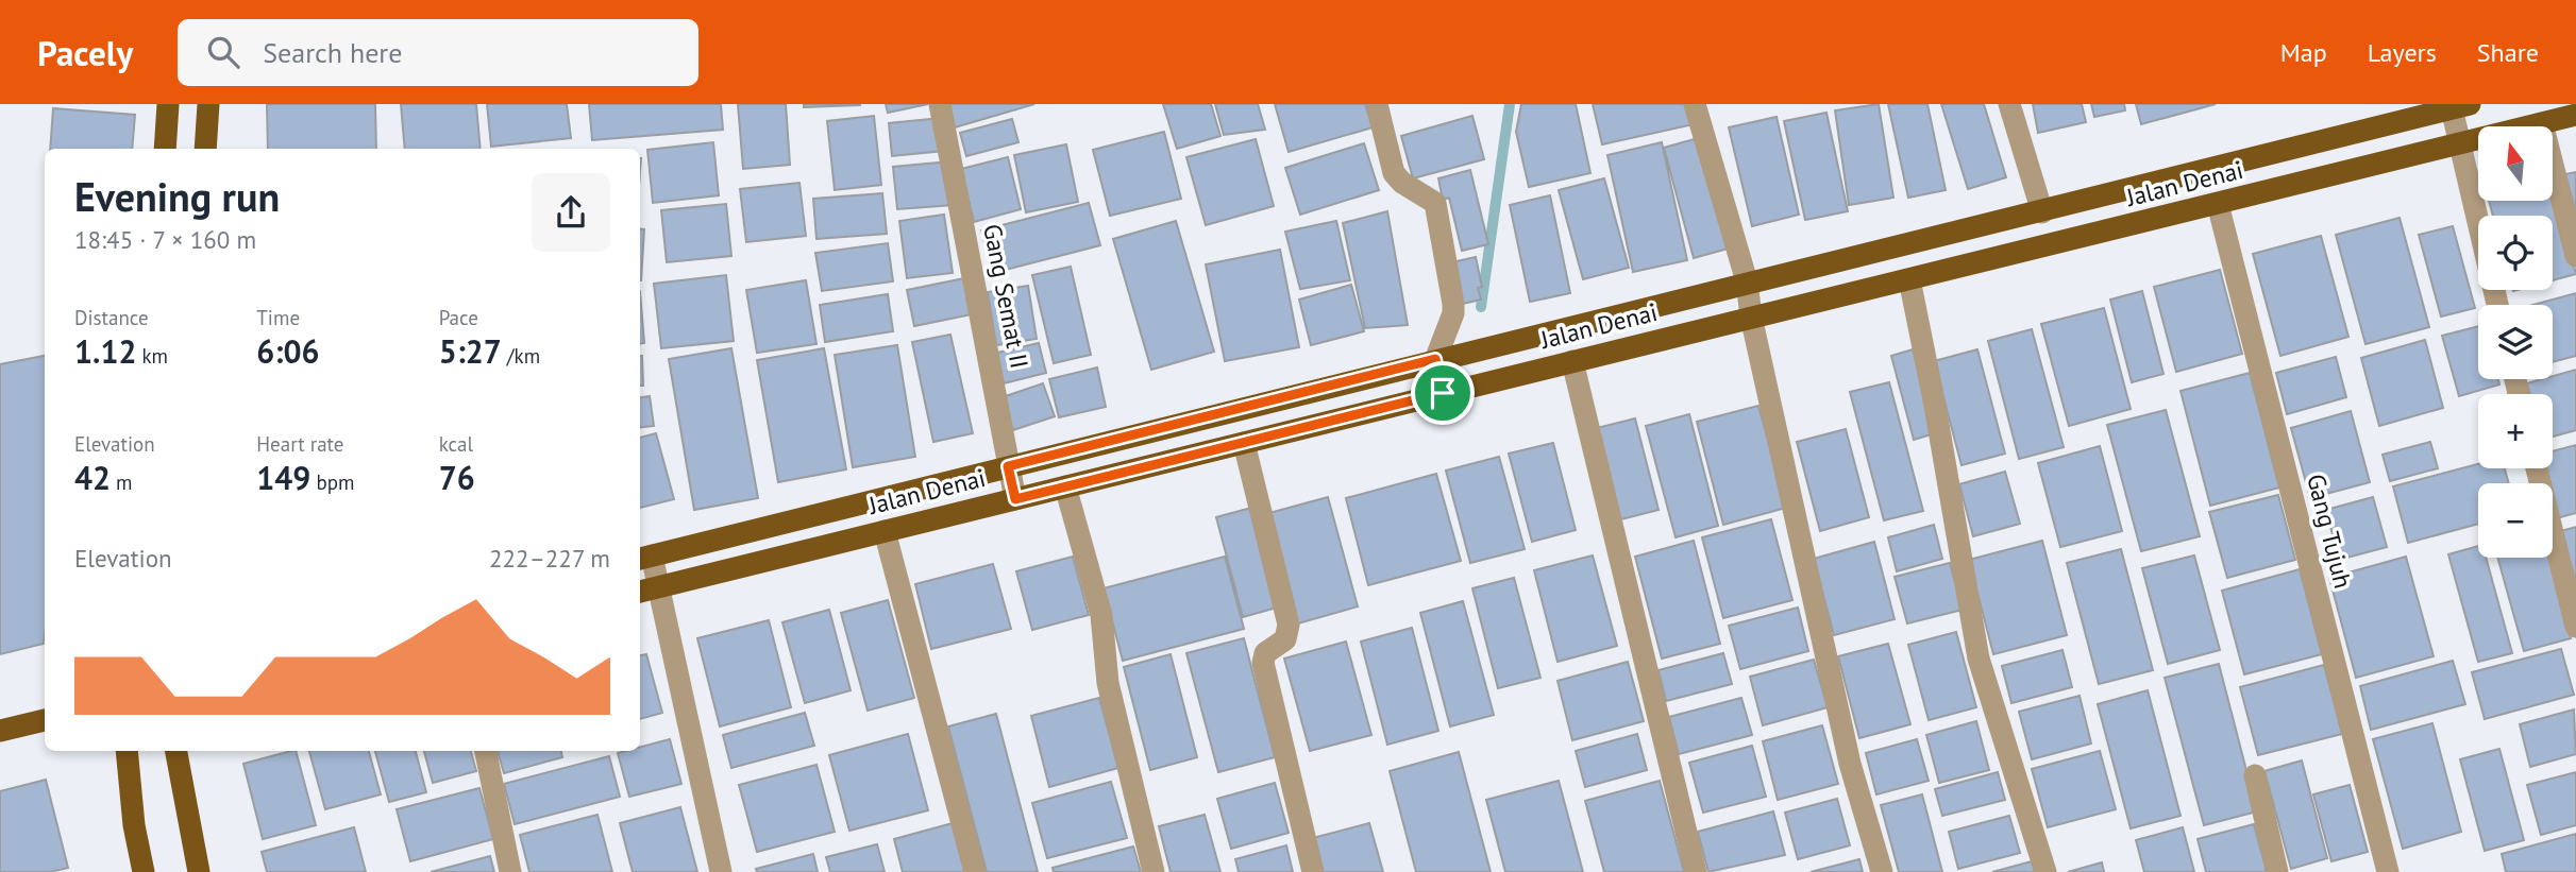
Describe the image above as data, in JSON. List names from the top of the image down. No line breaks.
{"streets":{"main road":["Jalan Denai"],"street":["Gang Semat II","Gang Tujuh"]},"crossings":[["Jalan Denai","Gang Semat II"],["Jalan Denai","Gang Tujuh"]],"north":"top","page":{"header":"Pacely","search":"Search here","nav":["Map","Layers","Share"],"map_buttons":["+","−"],"heading":["Evening run","18:45 · 7 × 160 m"],"stats":[["Distance","1.12 km"],["Time","6:06"],["Pace","5:27 /km"],["Elevation","42 m"],["Heart rate","149 bpm"],["kcal","76"]],"chart":["Elevation","222–227 m"]}}
